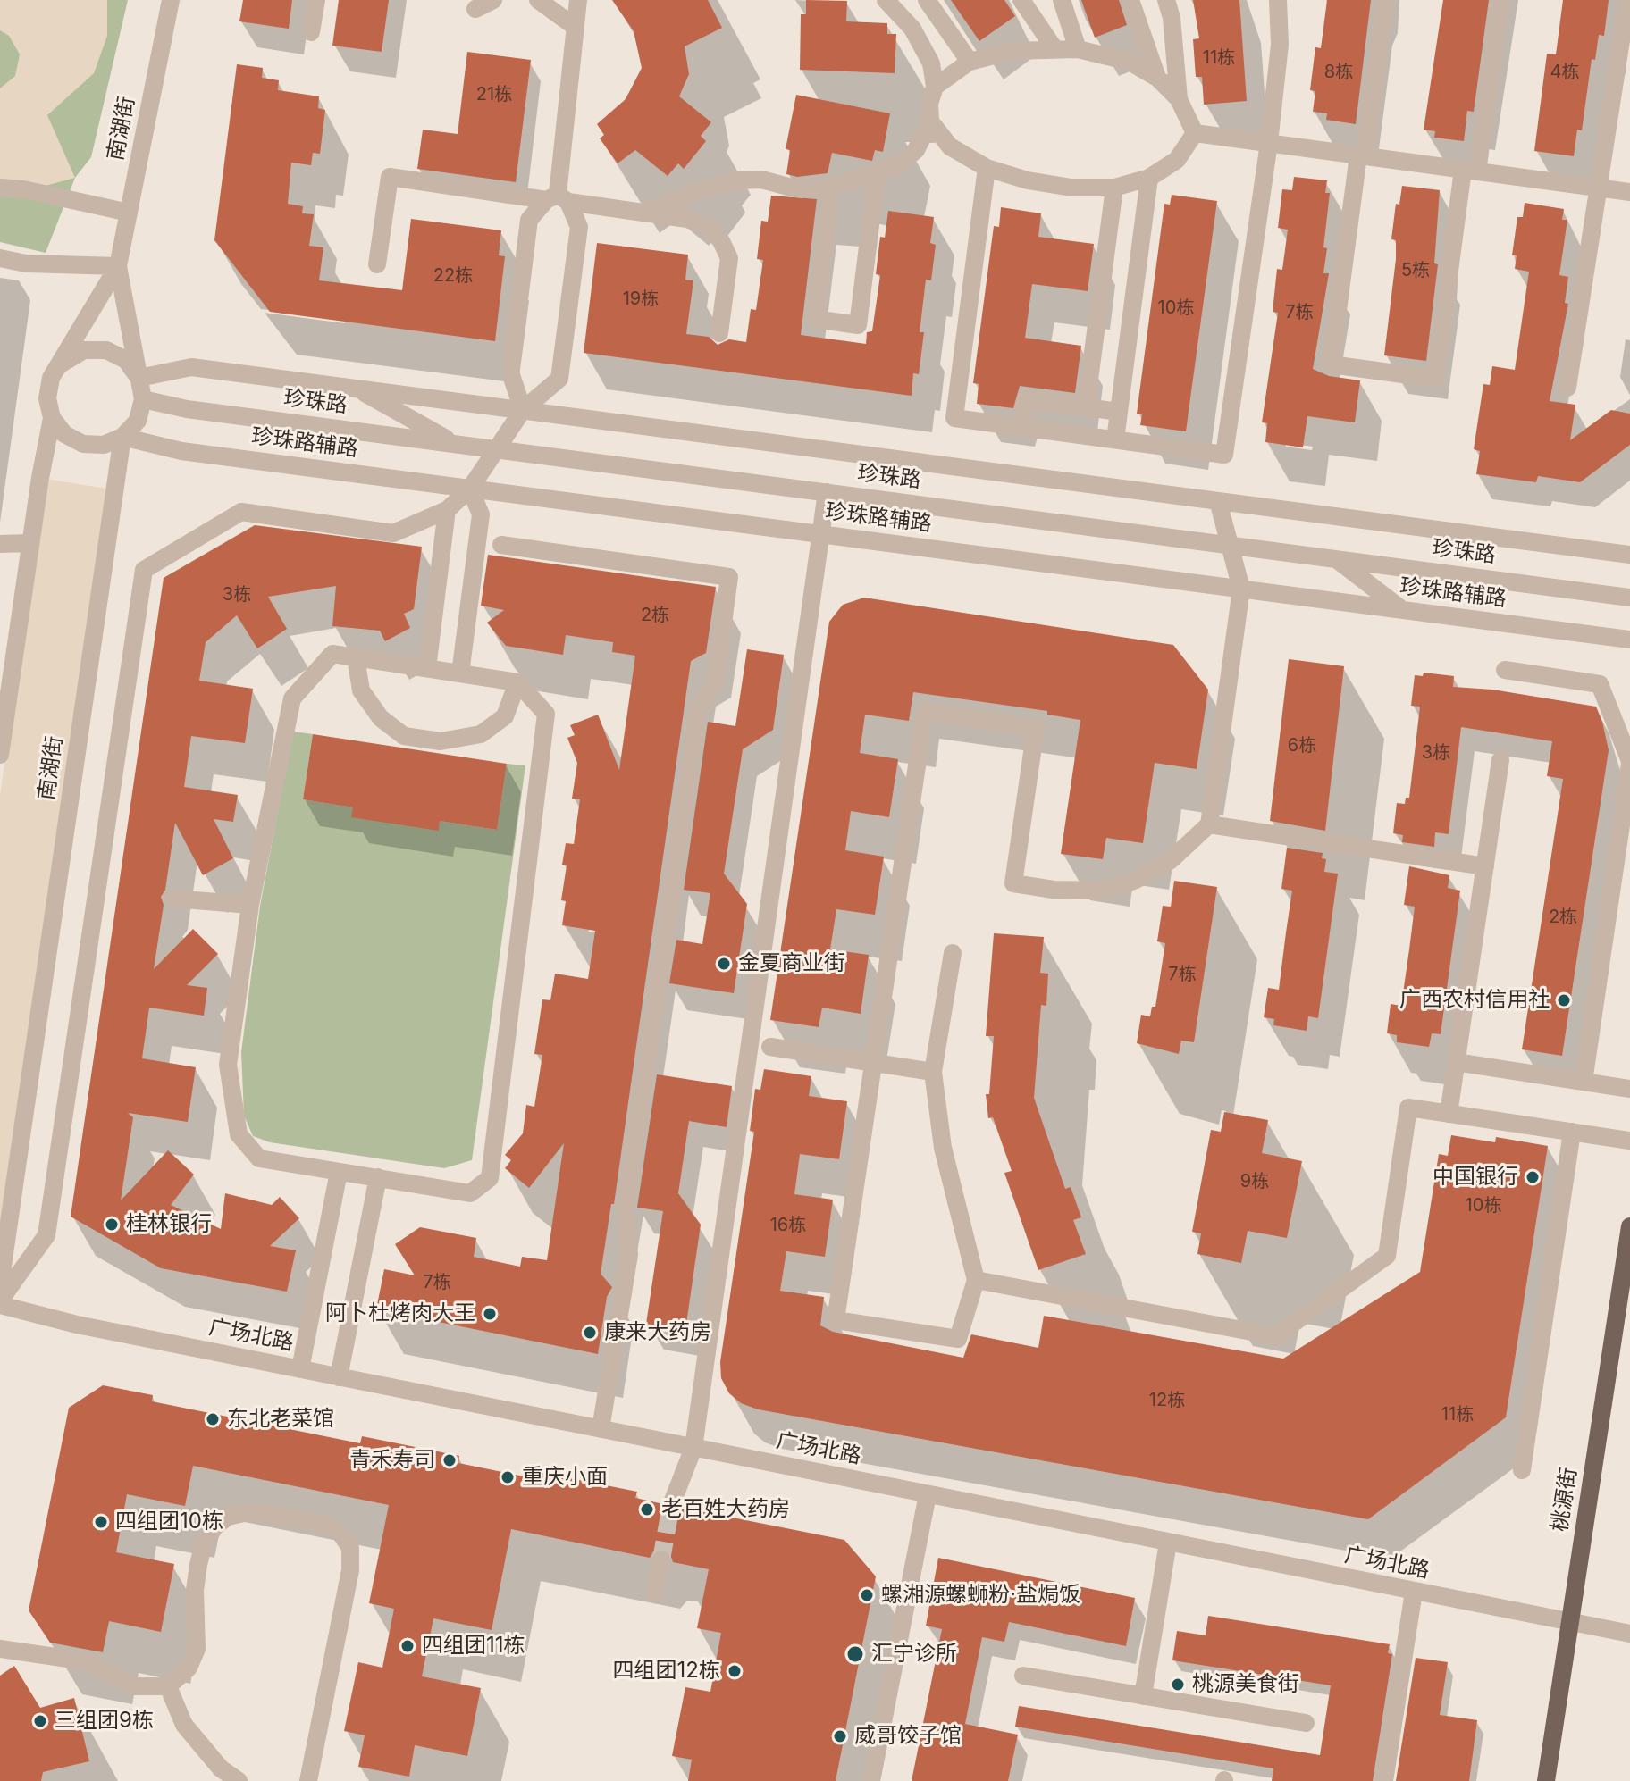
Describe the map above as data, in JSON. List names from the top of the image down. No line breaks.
{"streets":{"main road":["桃源街"],"street":["南湖街","珍珠路","珍珠路辅路","广场北路"]},"crossings":[["南湖街","珍珠路"],["南湖街","珍珠路辅路"],["珍珠路","珍珠路辅路"],["广场北路","桃源街"]],"places":["金夏商业街","广西农村信用社","中国银行","桂林银行","阿卜杜烤肉大王","康来大药房","东北老菜馆","青禾寿司","重庆小面","老百姓大药房","四组团10栋","螺湘源螺蛳粉·盐焗饭","四组团11栋","汇宁诊所","四组团12栋","桃源美食街","三组团9栋","威哥饺子馆"],"house_numbers":["11栋","8栋","4栋","21栋","5栋","22栋","19栋","10栋","7栋","3栋","2栋","6栋","3栋","2栋","7栋","9栋","10栋","16栋","7栋","12栋","11栋"]}
